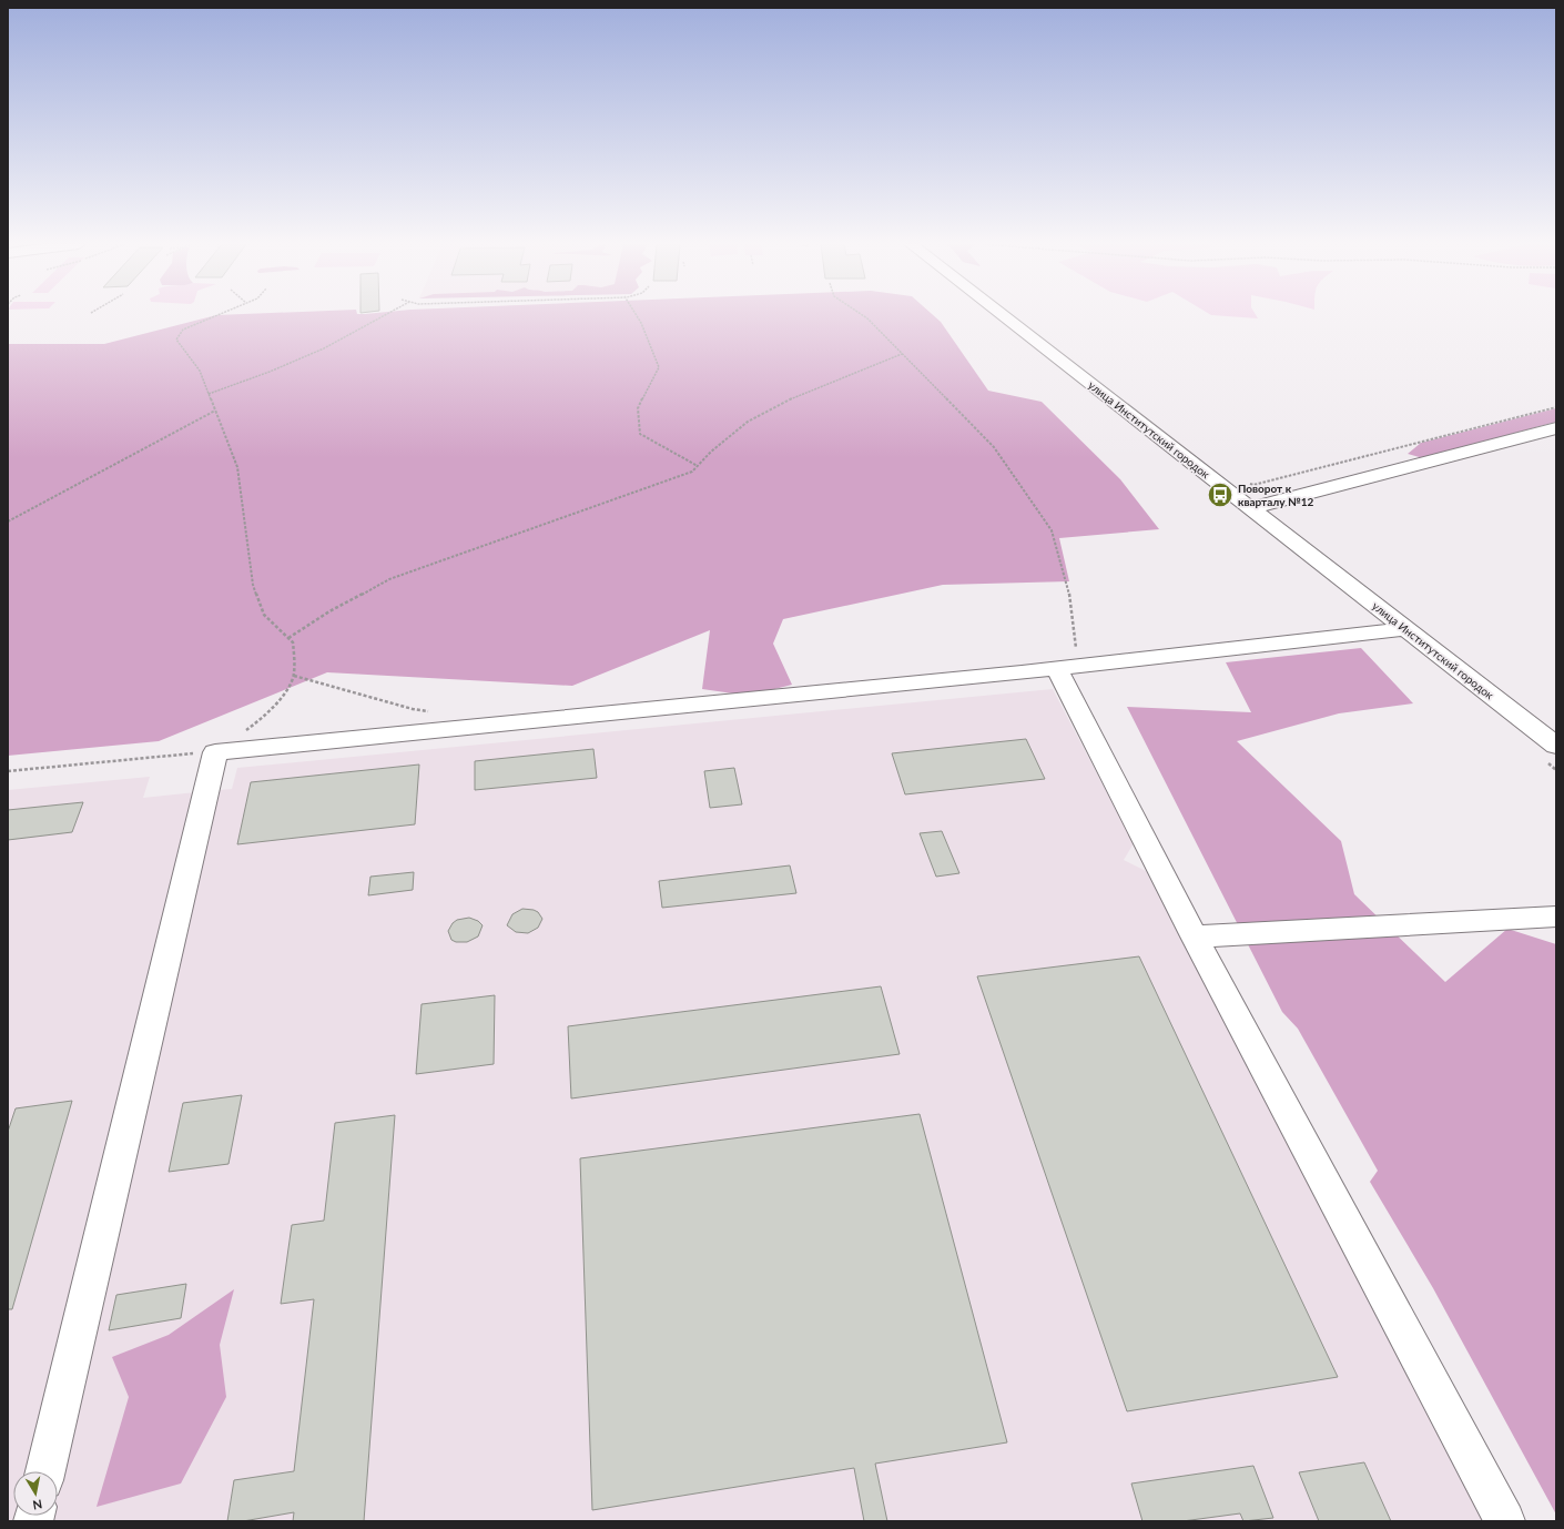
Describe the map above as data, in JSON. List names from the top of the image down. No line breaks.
{"streets":{"street":["улица Институтский городок"]},"places":{"bus stop":["Поворот к кварталу №12"]},"north":"bottom"}
